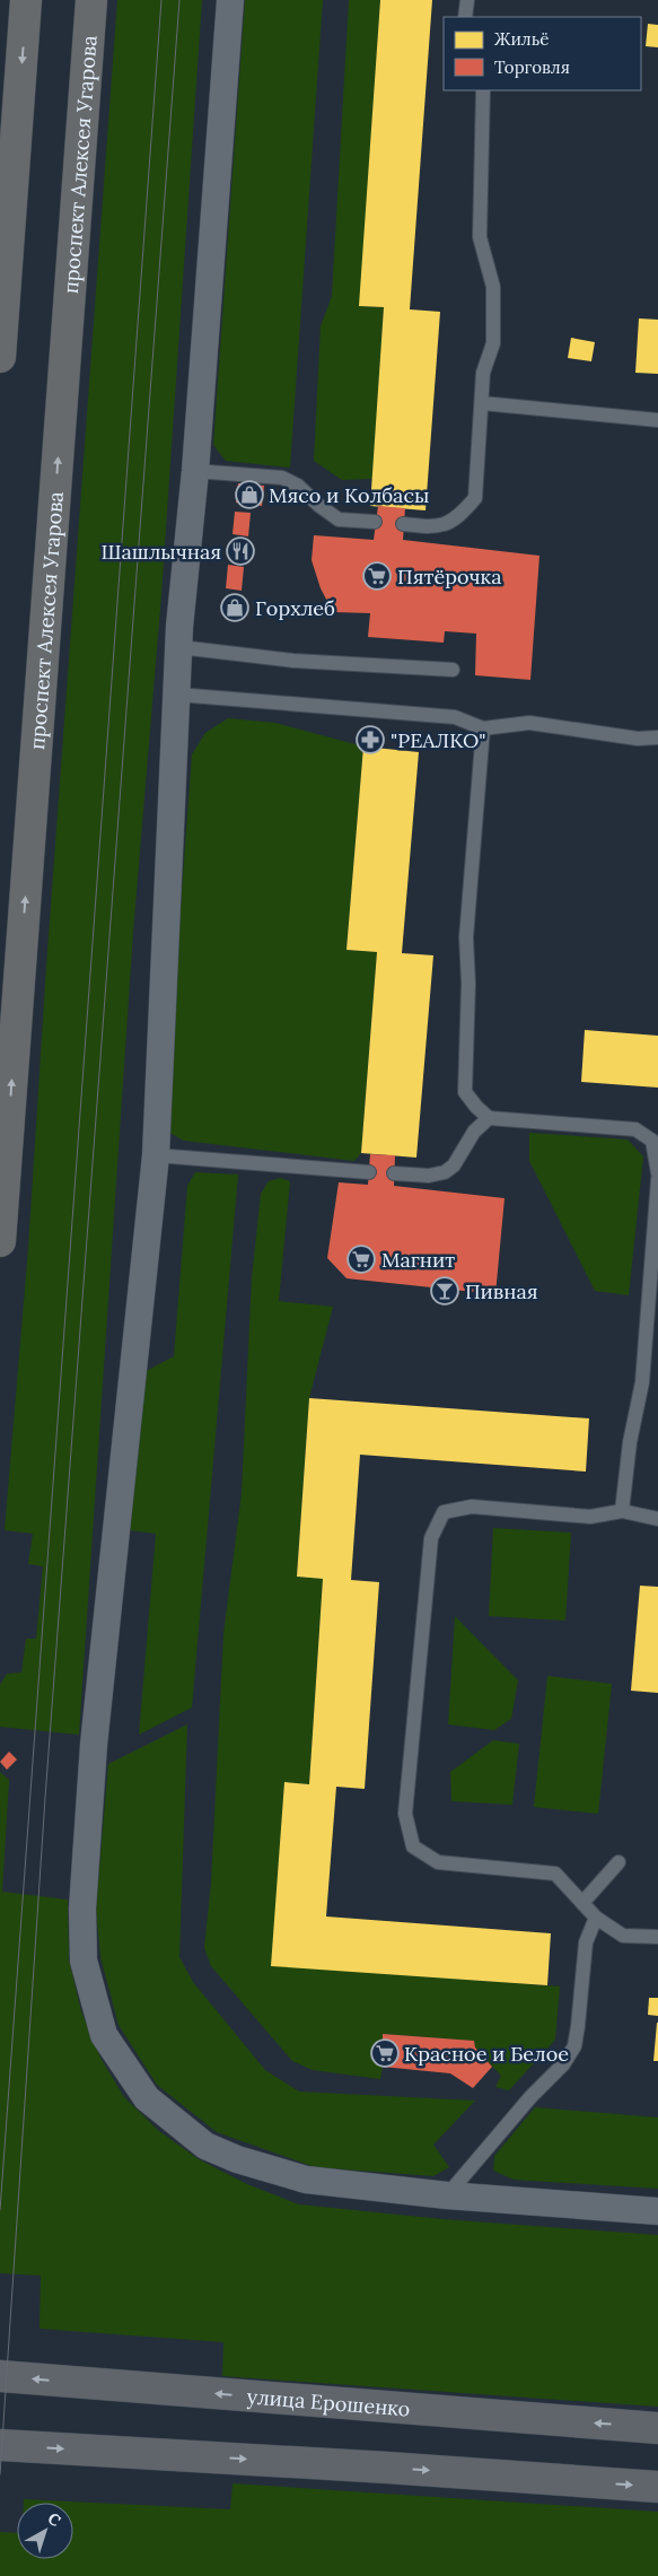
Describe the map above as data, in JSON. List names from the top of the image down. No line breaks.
{"streets":{"main road":["проспект Алексея Угарова","улица Ерошенко"]},"one_way":["проспект Алексея Угарова"],"places":{"shop":["Мясо и Колбасы","Горхлеб"],"restaurant":["Шашлычная"],"supermarket":["Пятёрочка","Магнит","Красное и Белое"],"pharmacy":["\"РЕАЛКО\""],"bar":["Пивная"]},"legend":["Жильё","Торговля"],"north":"top right"}
